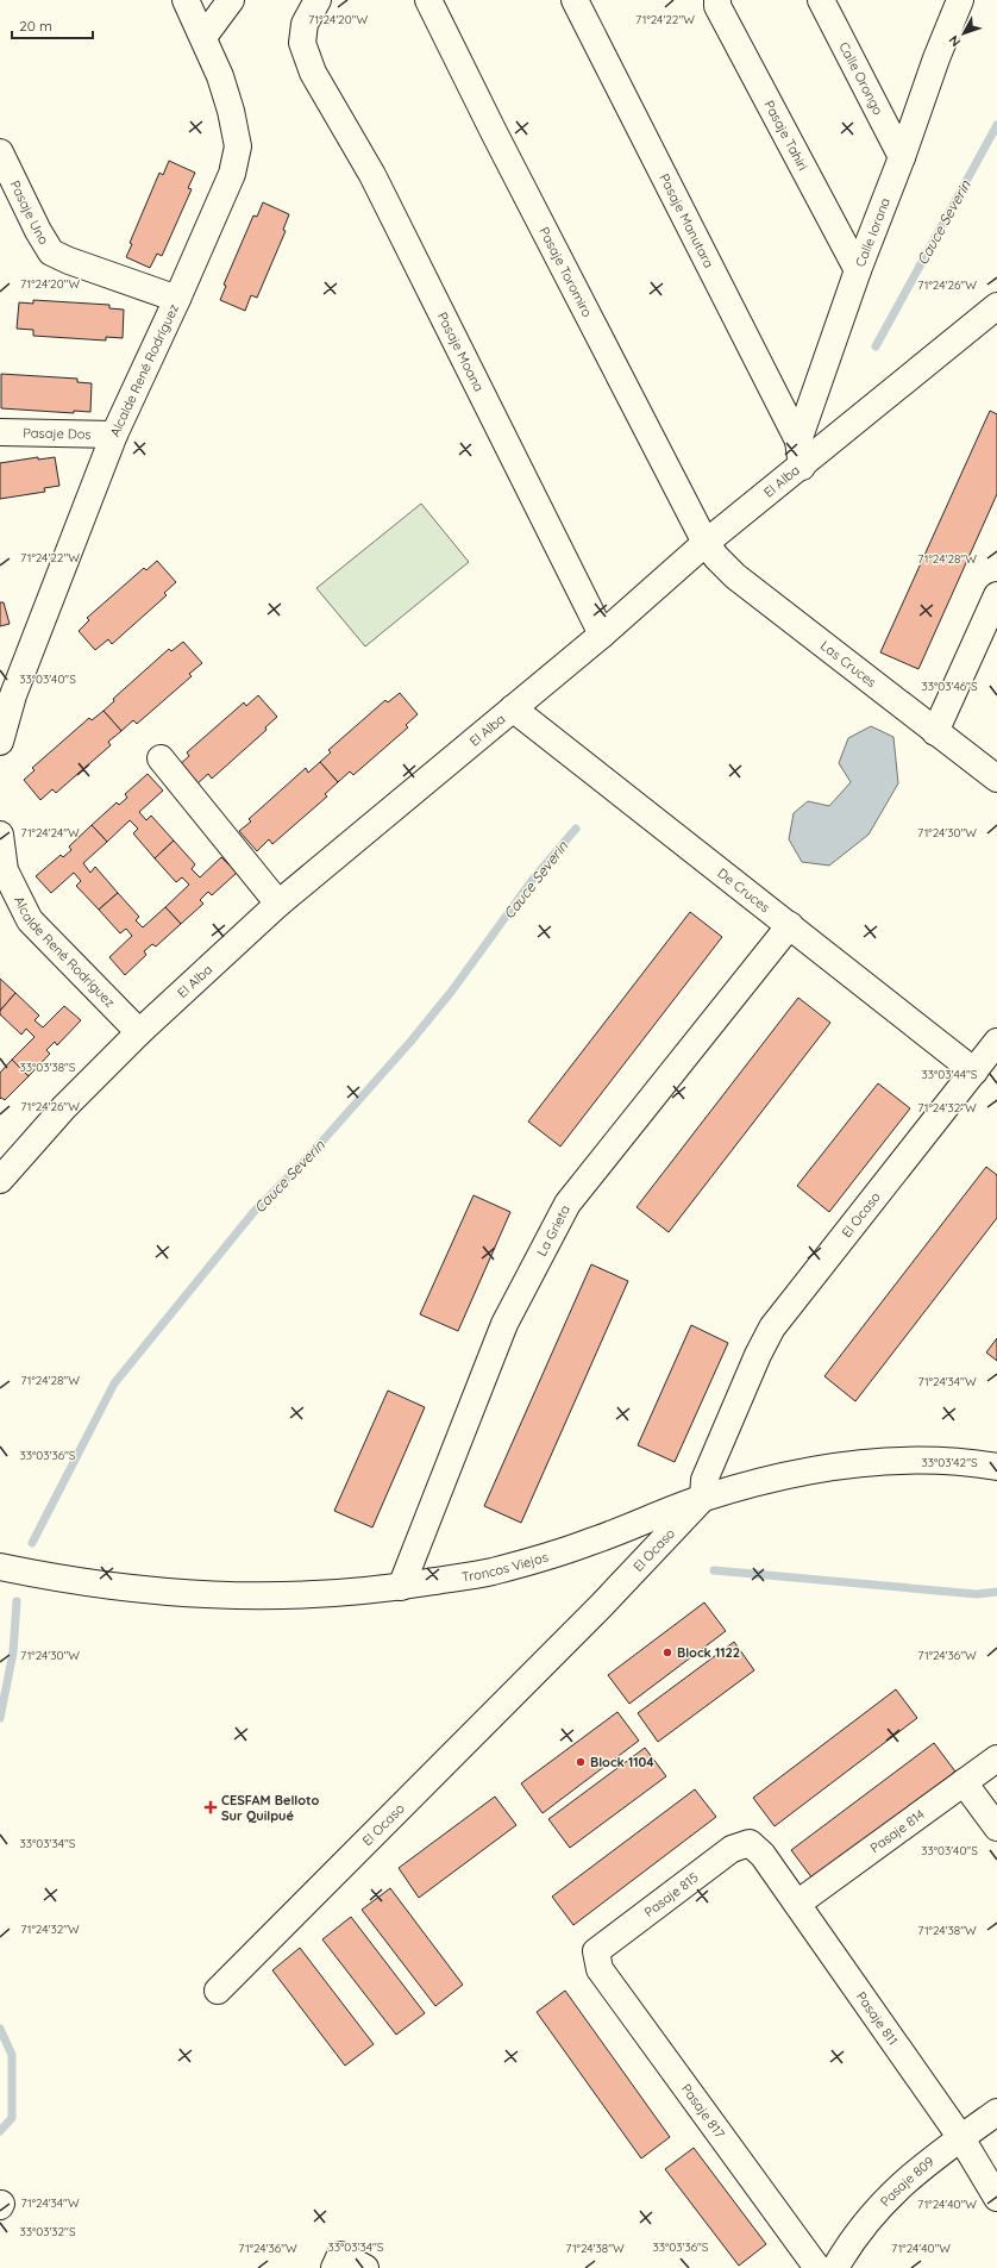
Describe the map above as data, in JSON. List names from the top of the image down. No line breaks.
{"streets":{"street":["Calle Orongo","Pasaje Tahiri","Pasaje Uno","Pasaje Manutara","Calle Iorana","Pasaje Toromiro","Pasaje Moana","Alcalde René Rodríguez","Pasaje Dos","El Alba","Las Cruces","De Cruces","El Ocaso","La Grieta","Troncos Viejos","Pasaje 814","Pasaje 815","Pasaje 811","Pasaje 817","Pasaje 809"]},"crossings":[["Calle Orongo","Calle Iorana"],["Pasaje Tahiri","Calle Iorana"],["Pasaje Uno","Alcalde René Rodríguez"],["Pasaje Manutara","Calle Iorana"],["Calle Iorana","El Alba"],["Pasaje Toromiro","El Alba"],["Pasaje Toromiro","Las Cruces"],["Pasaje Moana","El Alba"],["Alcalde René Rodríguez","Pasaje Dos"],["Alcalde René Rodríguez","El Alba"],["El Alba","Las Cruces"],["El Alba","De Cruces"],["De Cruces","El Ocaso"],["De Cruces","La Grieta"],["El Ocaso","Troncos Viejos"],["La Grieta","Troncos Viejos"],["Pasaje 814","Pasaje 811"],["Pasaje 815","Pasaje 811"],["Pasaje 815","Pasaje 817"],["Pasaje 811","Pasaje 809"]],"water":["Cauce Severin"],"places":{"other":["Block 1122","Block 1104"],"health":["CESFAM Belloto Sur Quilpué"]},"scale_bar":"20 m","north":"bottom left","coordinates":["71°24'20\"W","71°24'22\"W","71°24'26\"W","71°24'28\"W","33°03'40\"S","33°03'46\"S","71°24'24\"W","71°24'30\"W","33°03'38\"S","33°03'44\"S","71°24'32\"W","71°24'34\"W","33°03'36\"S","33°03'42\"S","71°24'36\"W","33°03'34\"S","71°24'38\"W","71°24'40\"W","33°03'32\"S"]}
